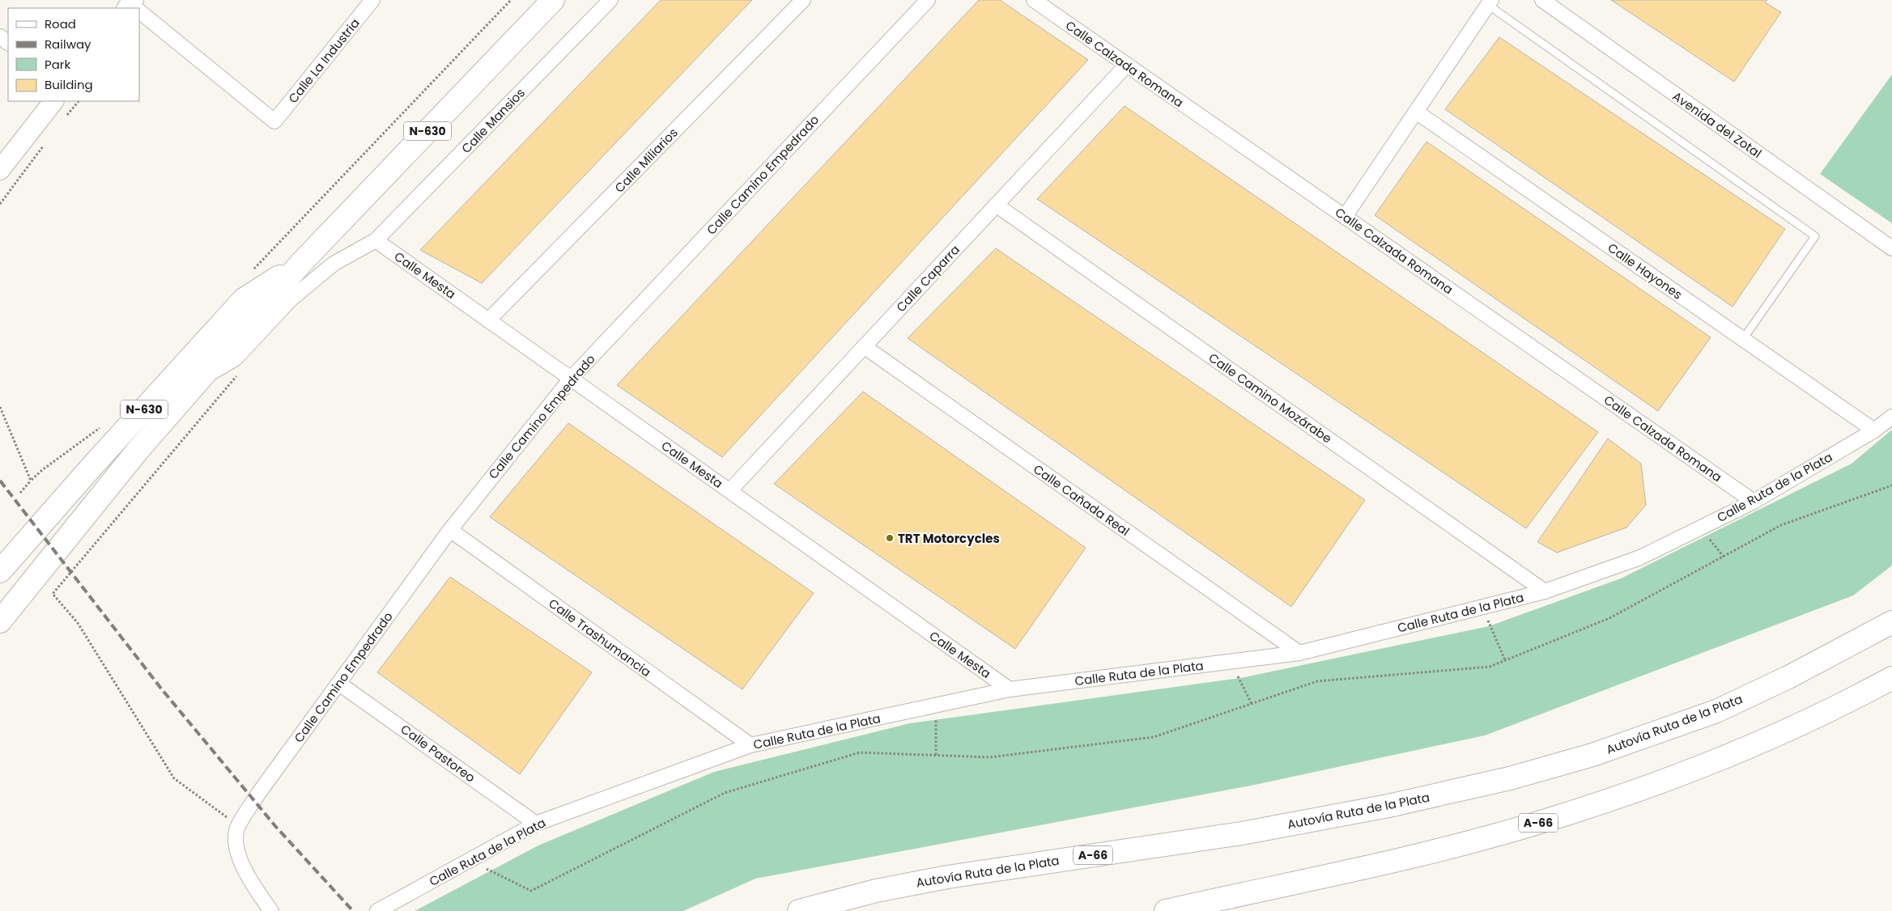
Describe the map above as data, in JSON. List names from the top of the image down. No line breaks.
{"streets":{"highway":["N-630","Autovía Ruta de la Plata","A-66"],"street":["Calle La Industria","Calle Calzada Romana","Calle Mansios","Avenida del Zotal","Calle Miliarios","Calle Camino Empedrado","Calle Hayones","Calle Mesta","Calle Caparra","Calle Camino Mozárabe","Calle Ruta de la Plata","Calle Cañada Real","Calle Trashumancia","Calle Pastoreo"]},"crossings":[["Calle Calzada Romana","Calle Caparra"],["Calle Calzada Romana","Calle Ruta de la Plata"],["Calle Mansios","N-630"],["Calle Mansios","Calle Mesta"],["Calle Miliarios","Calle Mesta"],["Calle Camino Empedrado","Calle Mesta"],["Calle Camino Empedrado","Calle Trashumancia"],["Calle Camino Empedrado","Calle Pastoreo"],["Calle Hayones","Calle Ruta de la Plata"],["Calle Mesta","Calle Caparra"],["Calle Mesta","Calle Ruta de la Plata"],["Calle Caparra","Calle Camino Mozárabe"],["Calle Caparra","Calle Cañada Real"],["Calle Camino Mozárabe","Calle Ruta de la Plata"],["Calle Ruta de la Plata","Calle Cañada Real"],["Calle Ruta de la Plata","Calle Trashumancia"],["Calle Ruta de la Plata","Calle Pastoreo"]],"places":["TRT Motorcycles"],"legend":["Road","Railway","Park","Building"]}
